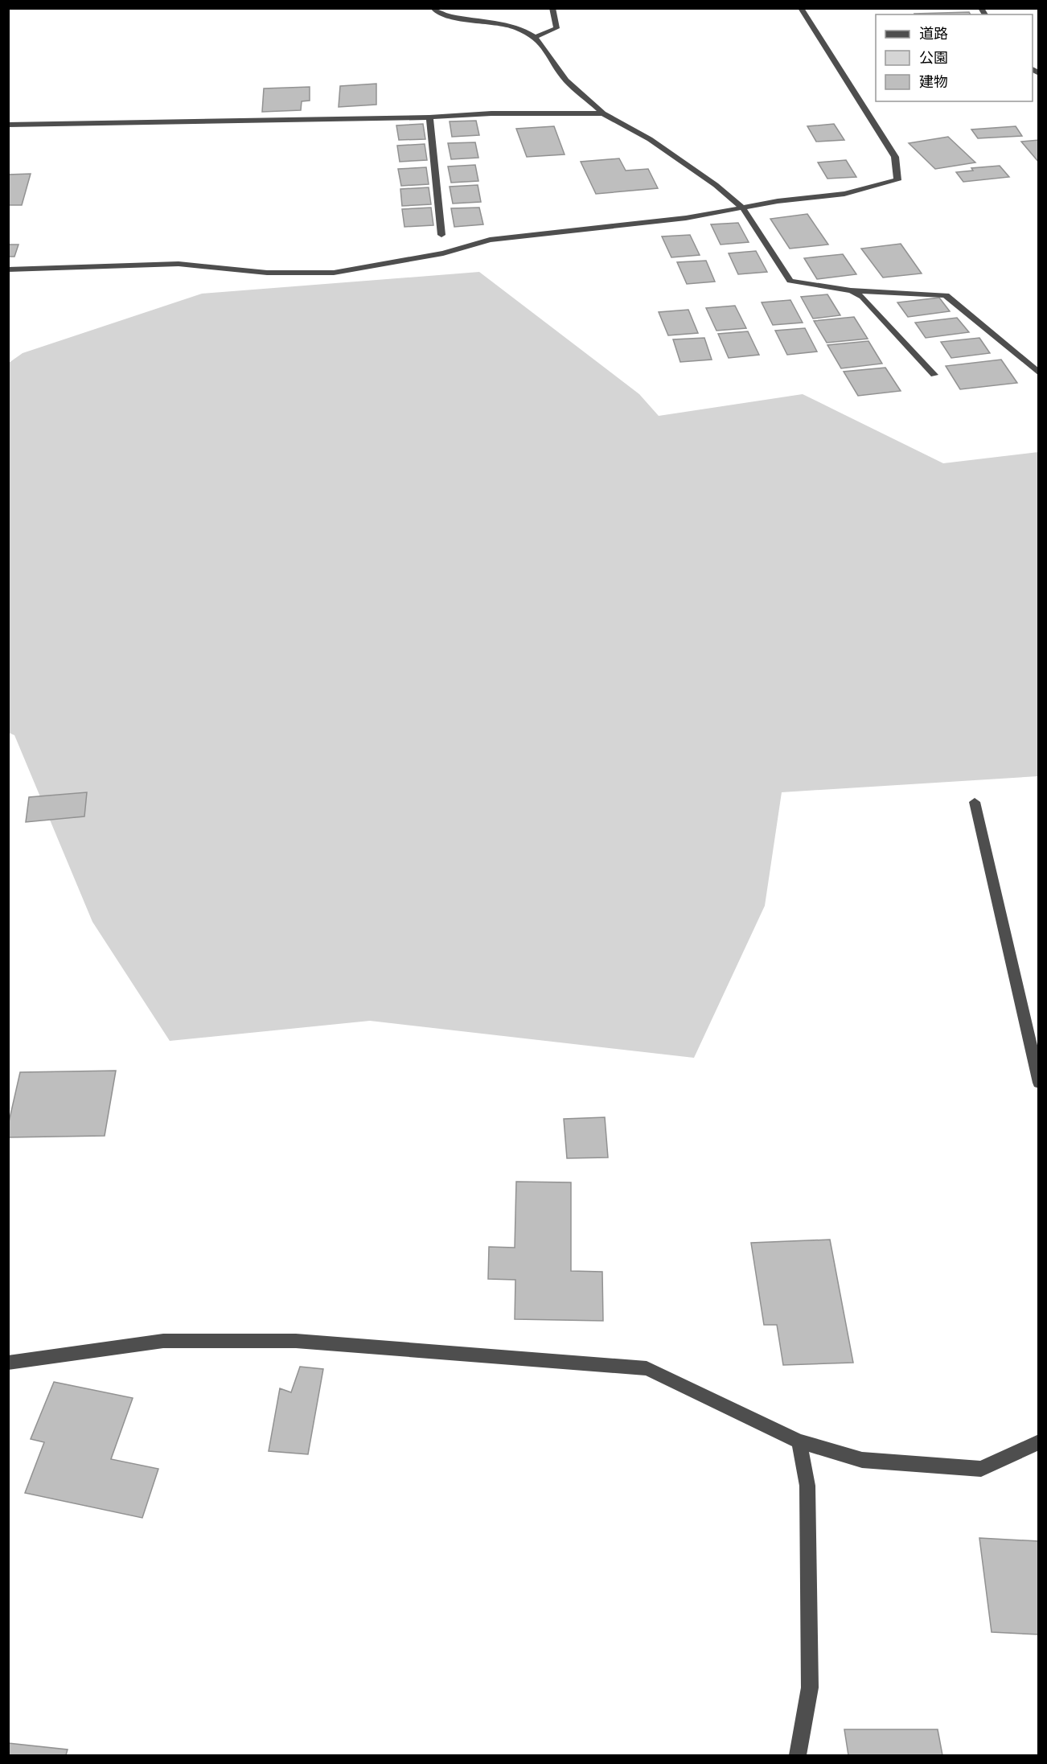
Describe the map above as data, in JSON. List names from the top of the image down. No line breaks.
{"legend":["道路","公園","建物"]}
